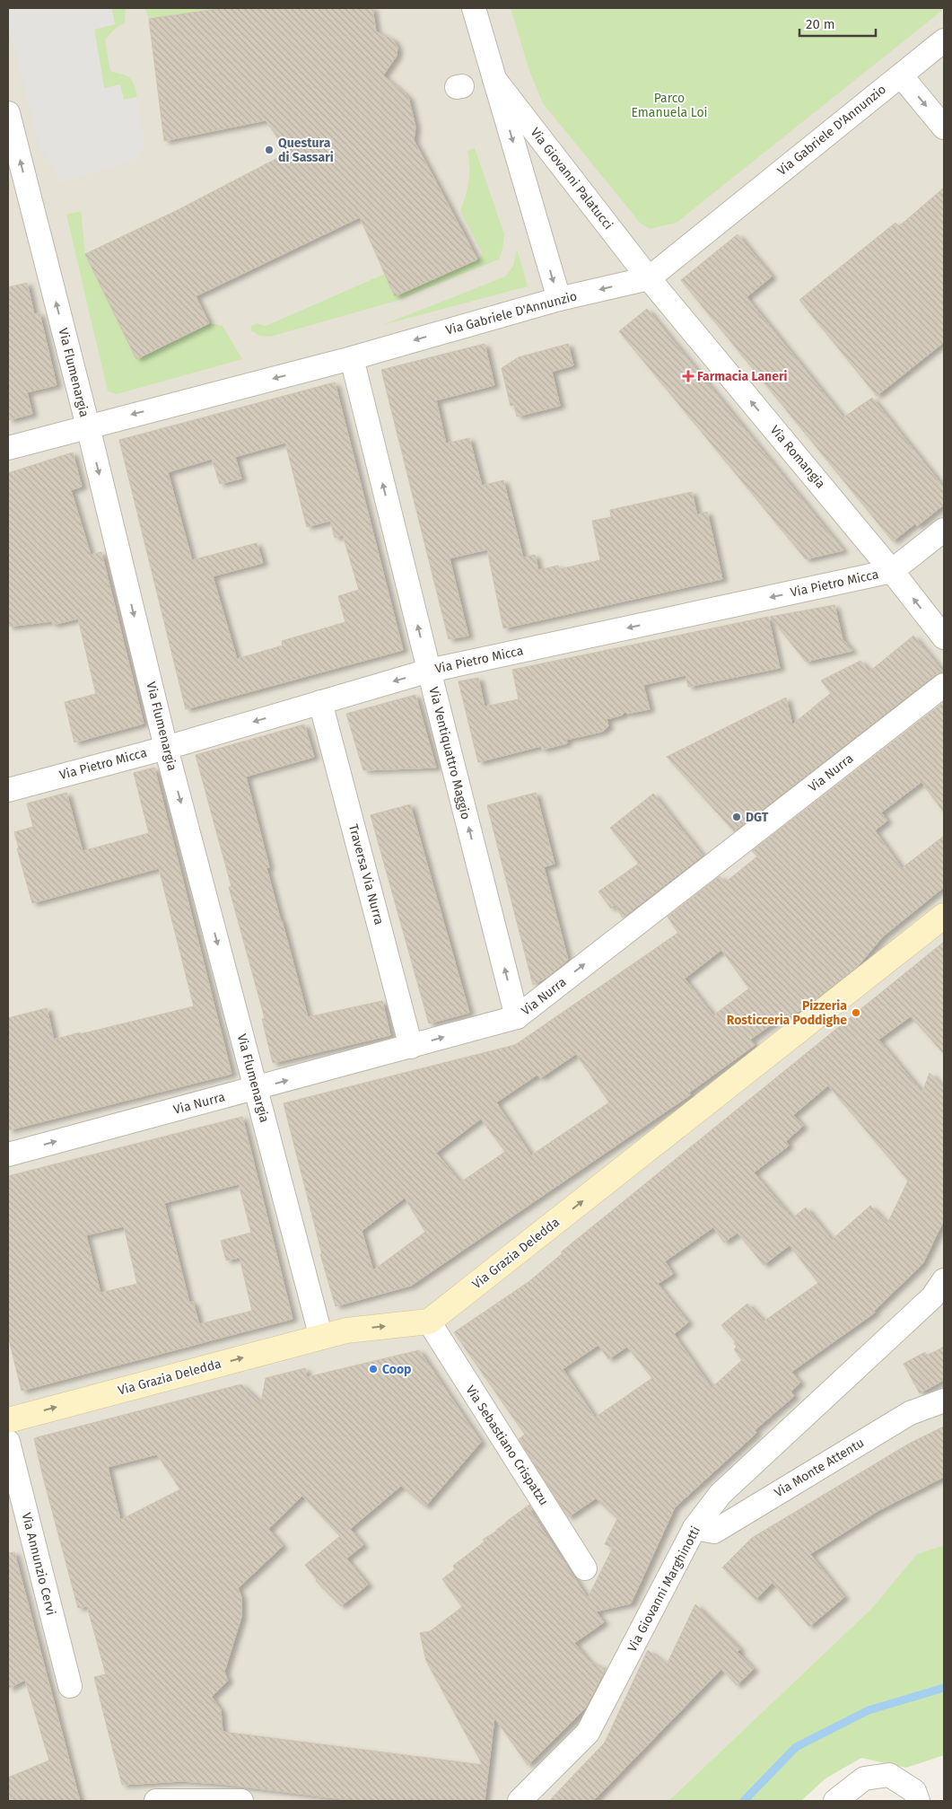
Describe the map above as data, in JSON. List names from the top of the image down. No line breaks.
{"streets":{"street":["Via Gabriele D'Annunzio","Via Giovanni Palatucci","Via Flumenargia","Via Romangia","Via Pietro Micca","Via Ventiquattro Maggio","Via Nurra","Traversa Via Nurra","Via Grazia Deledda","Via Sebastiano Crispatzu","Via Monte Attentu","Via Annunzio Cervi","Via Giovanni Marghinotti"]},"crossings":[["Via Gabriele D'Annunzio","Via Giovanni Palatucci"],["Via Gabriele D'Annunzio","Via Flumenargia"],["Via Gabriele D'Annunzio","Via Romangia"],["Via Gabriele D'Annunzio","Via Ventiquattro Maggio"],["Via Giovanni Palatucci","Via Romangia"],["Via Flumenargia","Via Pietro Micca"],["Via Flumenargia","Via Nurra"],["Via Flumenargia","Via Grazia Deledda"],["Via Romangia","Via Pietro Micca"],["Via Pietro Micca","Via Ventiquattro Maggio"],["Via Pietro Micca","Traversa Via Nurra"],["Via Ventiquattro Maggio","Via Nurra"],["Via Nurra","Traversa Via Nurra"],["Via Grazia Deledda","Via Sebastiano Crispatzu"],["Via Monte Attentu","Via Giovanni Marghinotti"]],"one_way":["Via Gabriele D'Annunzio","Via Romangia","Via Pietro Micca","Via Ventiquattro Maggio","Via Nurra","Via Grazia Deledda"],"parks":["Parco Emanuela Loi"],"places":{"other":["Questura di Sassari","DGT","Pizzeria Rosticceria Poddighe","Coop"],"health":["Farmacia Laneri"]},"scale_bar":"20 m"}
